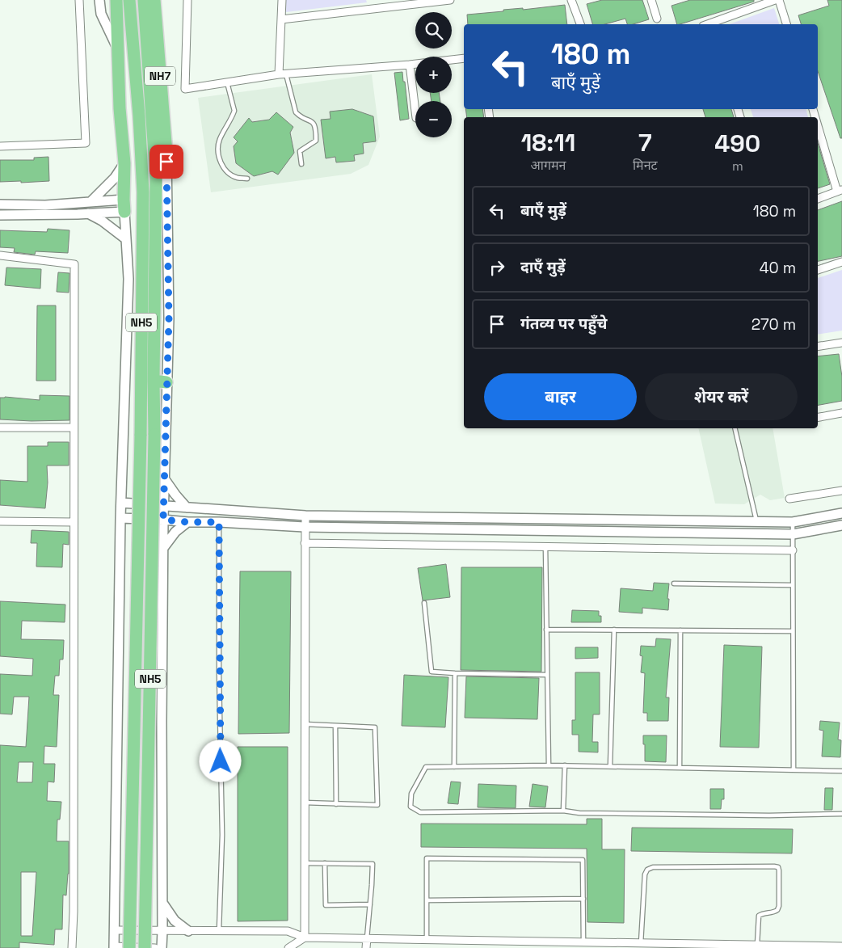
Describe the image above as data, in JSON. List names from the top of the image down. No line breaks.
{"streets":{"highway":["NH7","NH5"]},"crossings":[["NH7","NH5"]],"page":{"map_buttons":["+","−"],"turn":["180 m","बाएँ मुड़ें"],"eta":["18:11","आगमन","7","मिनट","490","m"],"list":[{"name":"बाएँ मुड़ें","value":"180 m"},{"name":"दाएँ मुड़ें","value":"40 m"},{"name":"गंतव्य पर पहुँचे","value":"270 m"}],"buttons":["बाहर","शेयर करें"]}}
